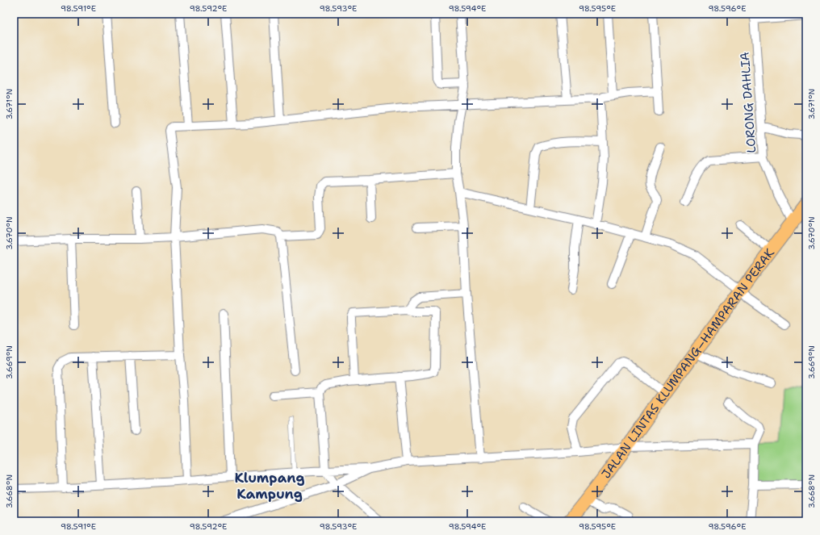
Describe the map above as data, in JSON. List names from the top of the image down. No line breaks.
{"streets":{"main road":["JALAN LINTAS KLUMPANG–HAMPARAN PERAK"],"street":["LORONG DAHLIA"]},"crossings":[["LORONG DAHLIA","JALAN LINTAS KLUMPANG–HAMPARAN PERAK"]],"districts":["Klumpang Kampung"],"coordinates":["98.591°E","98.592°E","98.593°E","98.594°E","98.595°E","98.596°E","3.671°N","3.670°N","3.669°N","3.668°N"]}
